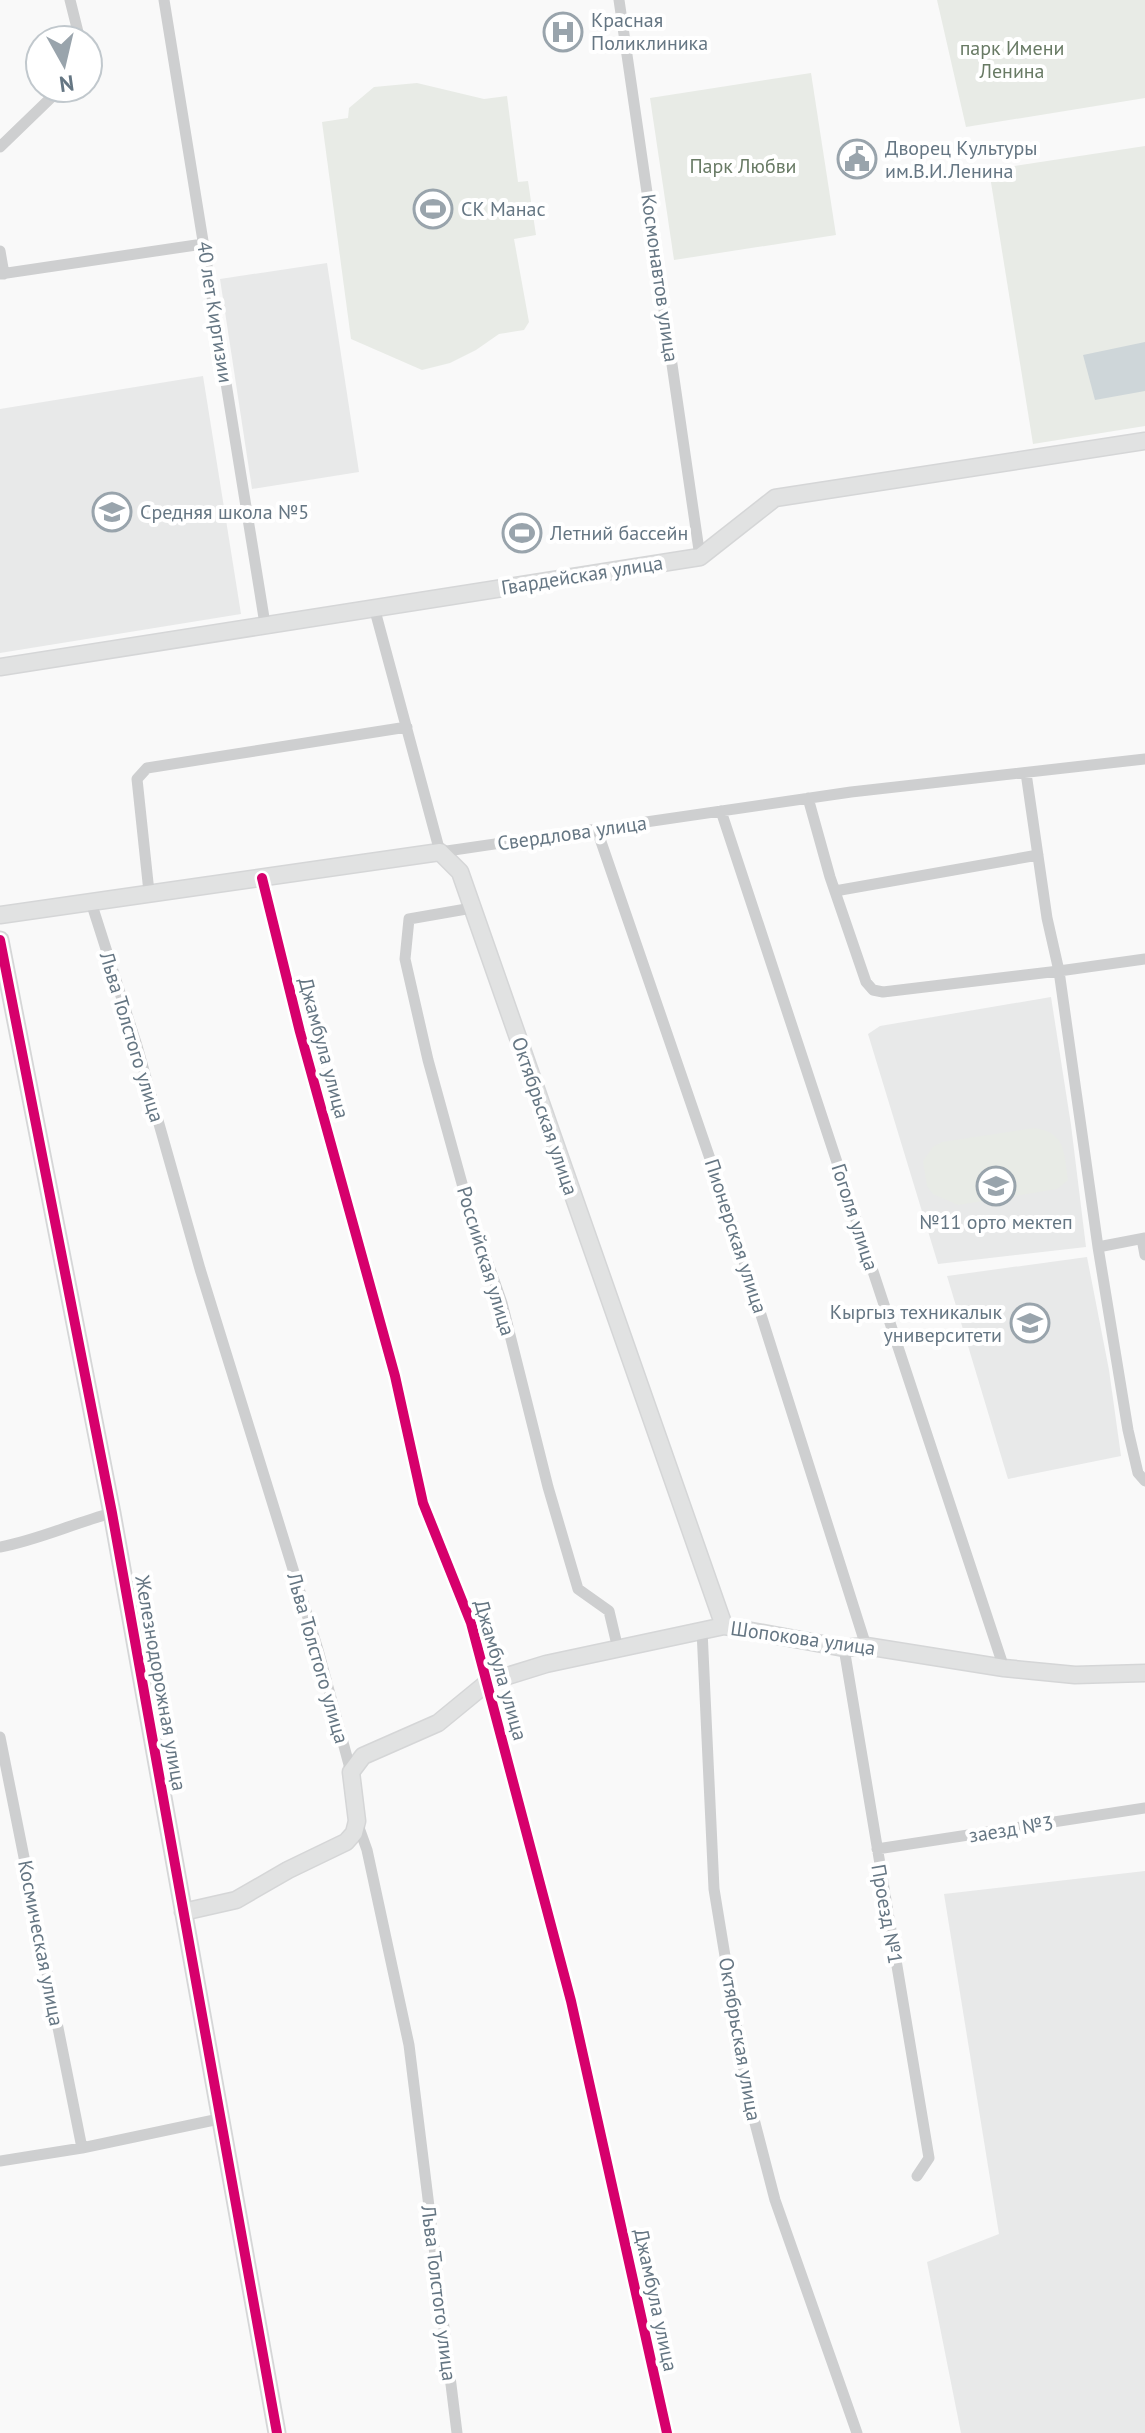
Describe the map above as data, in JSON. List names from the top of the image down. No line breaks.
{"streets":{"street":["Космонавтов улица","40 лет Киргизии","Гвардейская улица","Свердлова улица","Льва Толстого улица","Джамбула улица","Октябрьская улица","Гоголя улица","Пионерская улица","Российская улица","Шопокова улица","Железнодорожная улица","заезд №3","Проезд №1","Космическая улица"]},"crossings":[["Космонавтов улица","Гвардейская улица"],["40 лет Киргизии","Гвардейская улица"],["Гвардейская улица","Октябрьская улица"],["Свердлова улица","Льва Толстого улица"],["Свердлова улица","Джамбула улица"],["Свердлова улица","Октябрьская улица"],["Свердлова улица","Гоголя улица"],["Свердлова улица","Пионерская улица"],["Льва Толстого улица","Шопокова улица"],["Джамбула улица","Шопокова улица"],["Октябрьская улица","Российская улица"],["Октябрьская улица","Шопокова улица"],["Гоголя улица","Шопокова улица"],["Пионерская улица","Шопокова улица"],["Российская улица","Шопокова улица"],["Шопокова улица","Проезд №1"],["заезд №3","Проезд №1"]],"parks":["парк Имени Ленина","Парк Любви"],"places":{"hospital":["Красная Поликлиника"],"public building":["Дворец Культуры им.В.И.Ленина"],"sports":["СК Манас","Летний бассейн"],"school or university":["Средняя школа №5","№11 орто мектеп","Кыргыз техникалык университети"]},"north":"bottom"}
